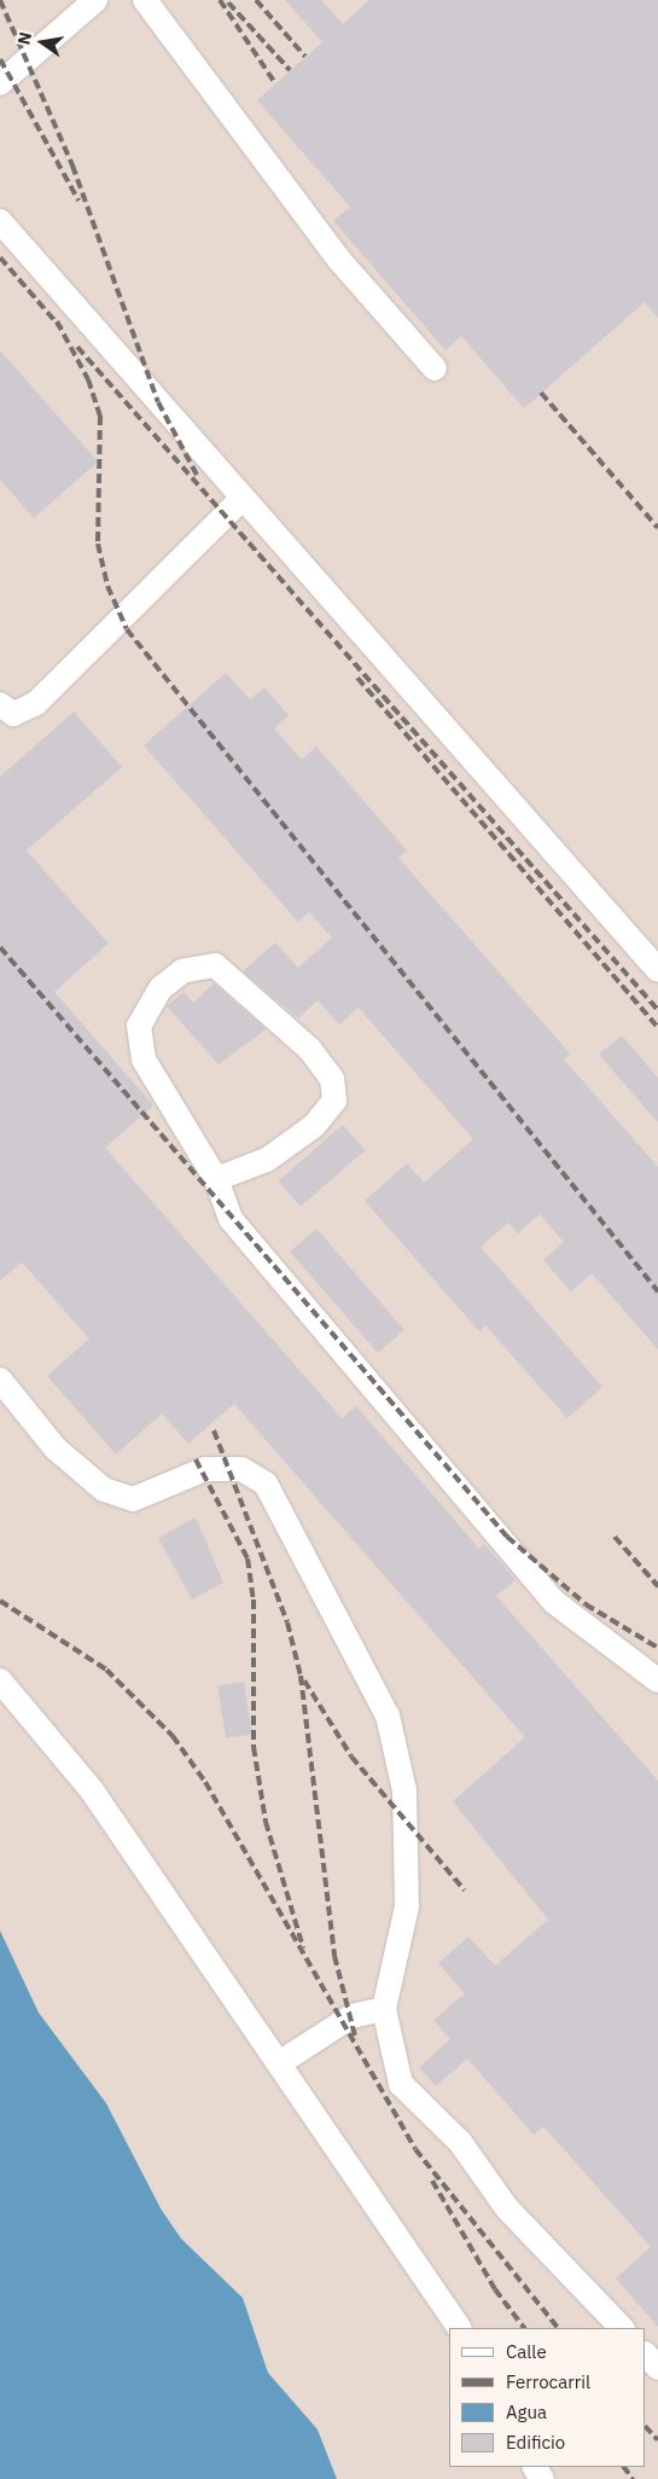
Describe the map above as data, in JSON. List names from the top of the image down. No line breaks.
{"legend":["Calle","Ferrocarril","Agua","Edificio"],"north":"left"}
